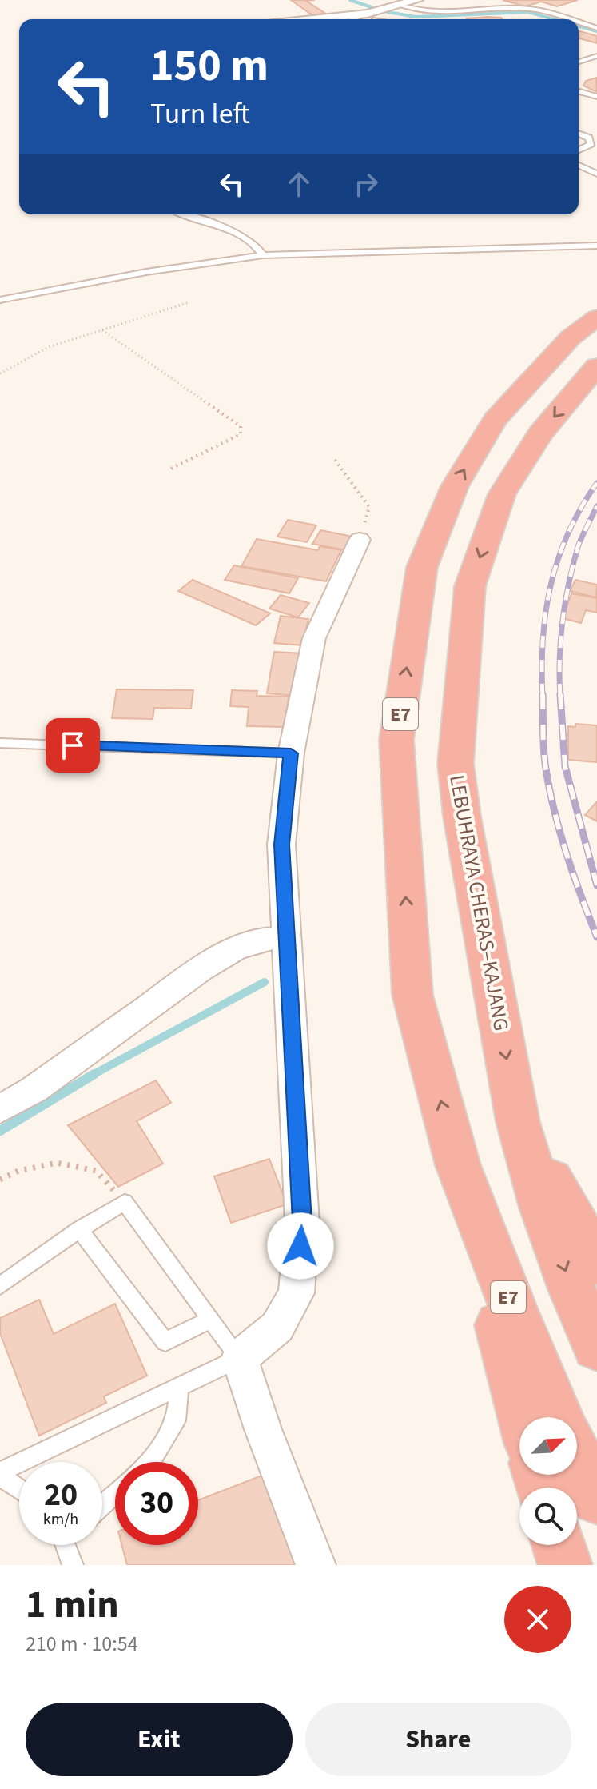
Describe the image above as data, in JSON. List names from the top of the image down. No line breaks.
{"streets":{"highway":["E7","LEBUHRAYA CHERAS–KAJANG"]},"north":"top right","page":{"turn":["150 m","Turn left"],"speed":"20 km/h","limit":"30","heading":["1 min","210 m · 10:54"],"buttons":["Exit","Share"]}}
